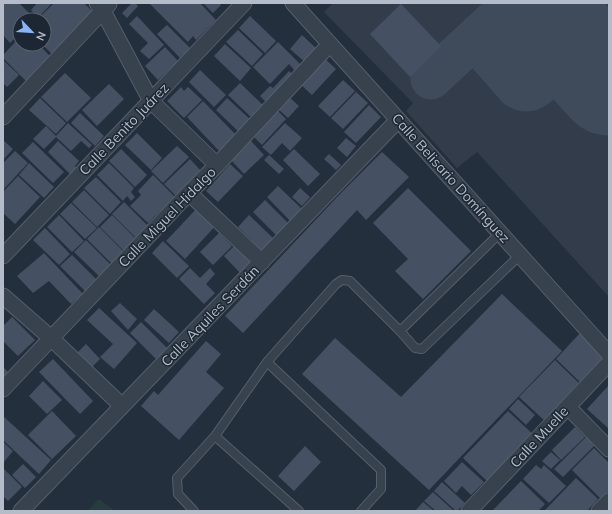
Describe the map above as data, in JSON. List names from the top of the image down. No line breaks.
{"streets":{"street":["Calle Benito Juárez","Calle Belisario Domínguez","Calle Miguel Hidalgo","Calle Aquiles Serdán","Calle Muelle"]},"crossings":[["Calle Belisario Domínguez","Calle Miguel Hidalgo"],["Calle Belisario Domínguez","Calle Aquiles Serdán"]],"north":"bottom right"}
